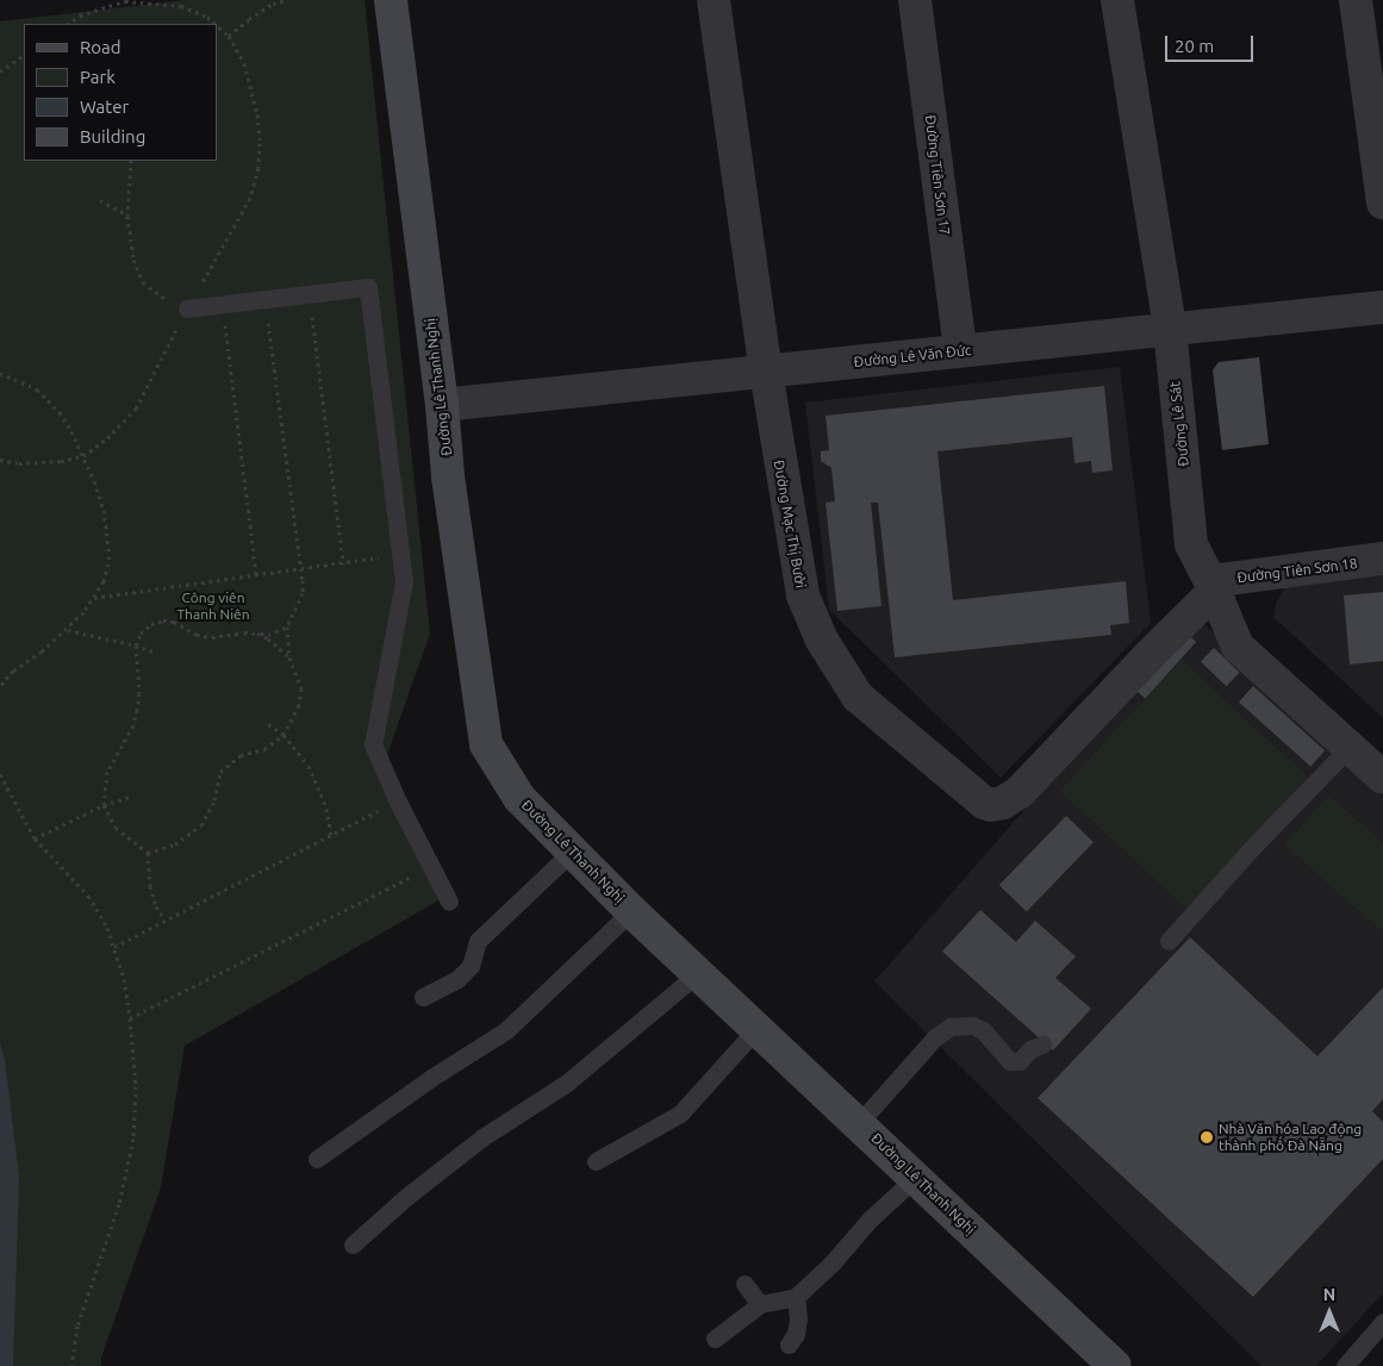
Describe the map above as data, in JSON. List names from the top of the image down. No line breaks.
{"streets":{"main road":["Đường Lê Thanh Nghị"],"street":["Đường Tiên Sơn 17","Đường Lê Văn Đức","Đường Lê Sát","Đường Mạc Thị Bưởi","Đường Tiên Sơn 18"]},"crossings":[["Đường Tiên Sơn 17","Đường Lê Văn Đức"],["Đường Lê Văn Đức","Đường Lê Thanh Nghị"],["Đường Lê Văn Đức","Đường Lê Sát"],["Đường Lê Văn Đức","Đường Mạc Thị Bưởi"],["Đường Lê Sát","Đường Mạc Thị Bưởi"],["Đường Lê Sát","Đường Tiên Sơn 18"],["Đường Mạc Thị Bưởi","Đường Tiên Sơn 18"]],"parks":["Công viên Thanh Niên"],"places":["Nhà Văn hóa Lao động thành phố Đà Nẵng"],"legend":["Road","Park","Water","Building"],"scale_bar":"20 m","north":"top"}
